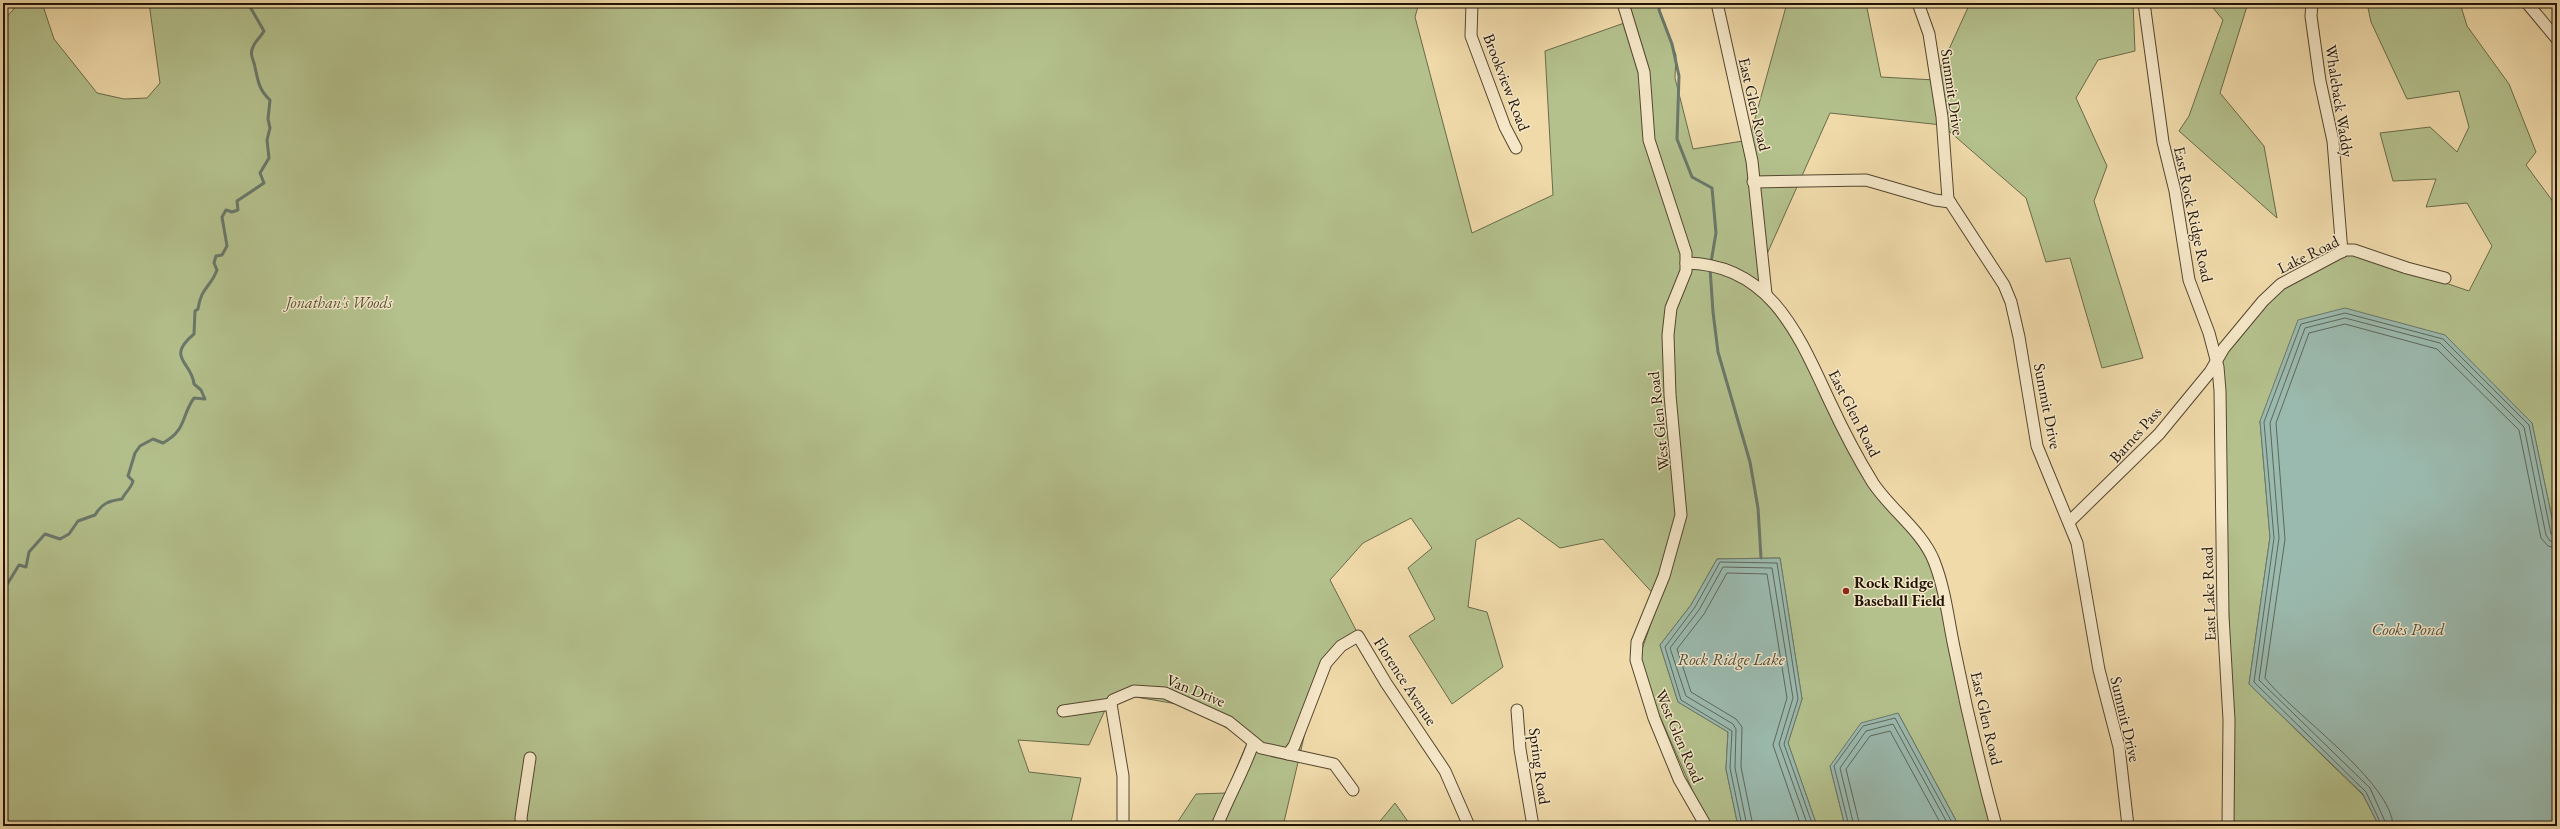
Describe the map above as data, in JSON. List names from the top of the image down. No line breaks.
{"streets":{"street":["Brookview Road","Summit Drive","Whaleback Waddy","East Glen Road","East Rock Ridge Road","Lake Road","West Glen Road","Barnes Pass","East Lake Road","Florence Avenue","Van Drive","Spring Road"]},"crossings":[["Summit Drive","Barnes Pass"],["Whaleback Waddy","Lake Road"],["East Rock Ridge Road","Lake Road"],["East Rock Ridge Road","Barnes Pass"],["East Rock Ridge Road","East Lake Road"],["Lake Road","Barnes Pass"],["Lake Road","East Lake Road"],["Barnes Pass","East Lake Road"],["Florence Avenue","Van Drive"]],"water":["Cooks Pond","Rock Ridge Lake"],"parks":["Jonathan's Woods"],"places":["Rock Ridge Baseball Field"]}
